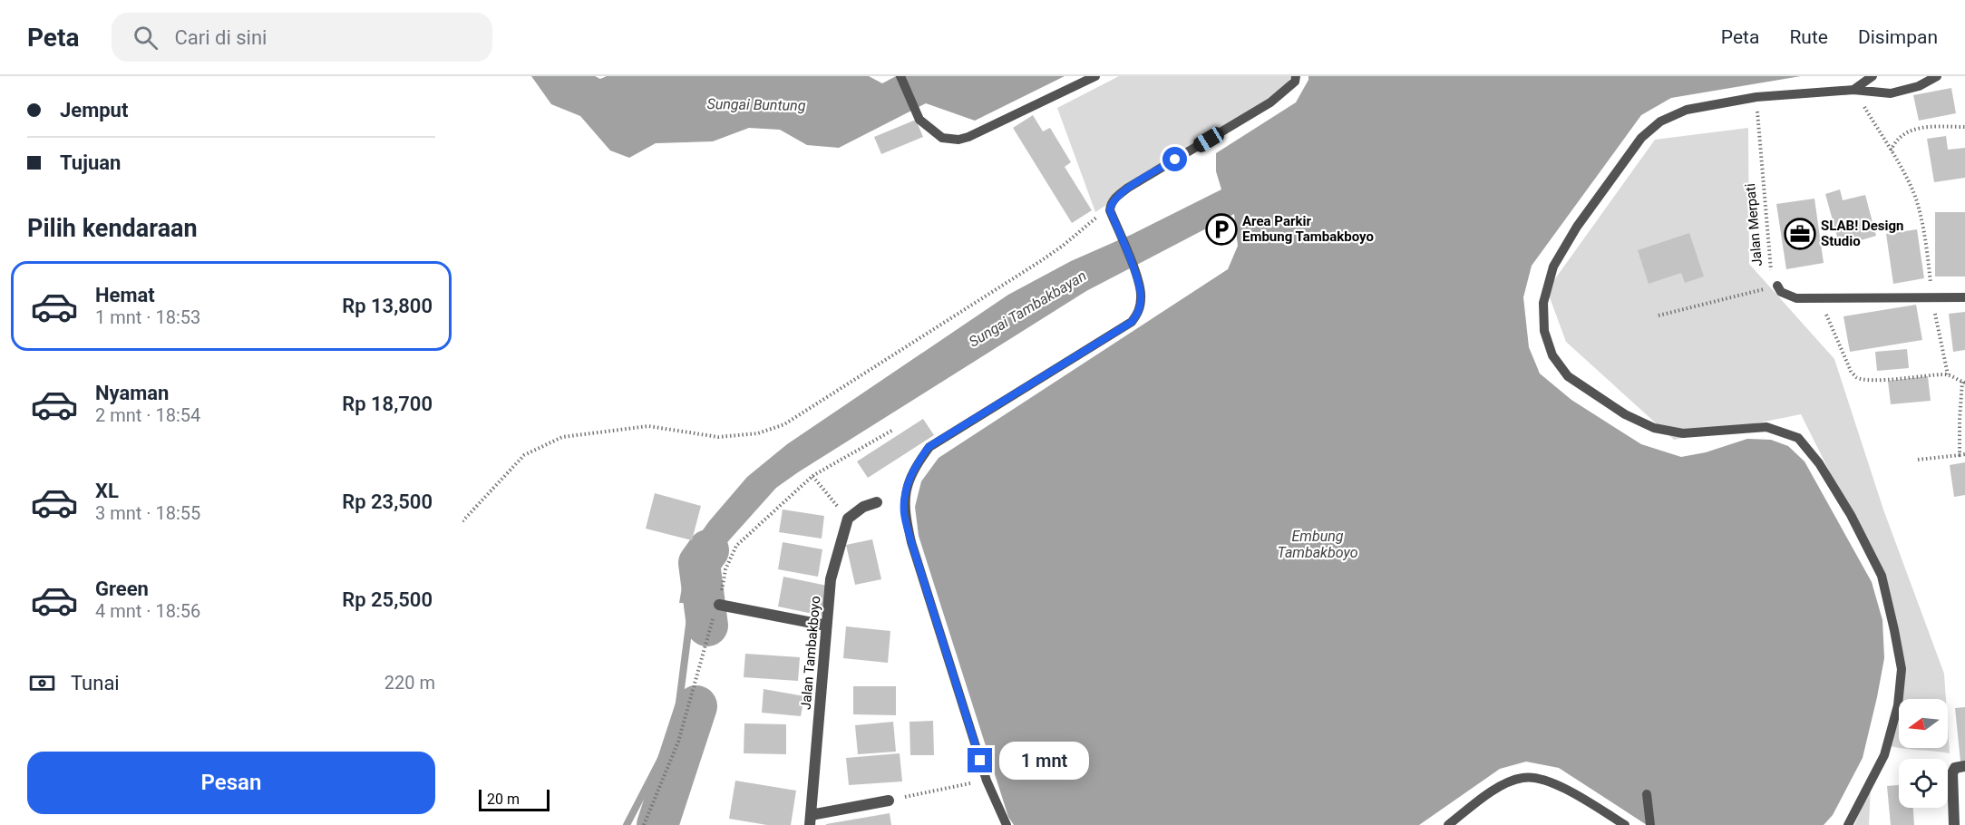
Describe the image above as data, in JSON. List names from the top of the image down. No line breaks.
{"streets":{"street":["Jalan Tambakboyo"],"path":["Jalan Merpati"]},"water":["Sungai Buntung","Sungai Tambakbayan","Embung Tambakboyo"],"places":{"parking":["Area Parkir Embung Tambakboyo"],"office":["SLAB! Design Studio"]},"scale_bar":"20 m","north":"left","page":{"header":"Peta","search":"Cari di sini","nav":["Peta","Rute","Disimpan"],"banner":["Jemput","Tujuan"],"heading":"Pilih kendaraan","list":[{"name":"Hemat","note":"1 mnt · 18:53","value":"Rp 13,800"},{"name":"Nyaman","note":"2 mnt · 18:54","value":"Rp 18,700"},{"name":"XL","note":"3 mnt · 18:55","value":"Rp 23,500"},{"name":"Green","note":"4 mnt · 18:56","value":"Rp 25,500"}],"pay":["Tunai","220 m"],"buttons":"Pesan","bubble":"1 mnt","scale":"20 m"}}
